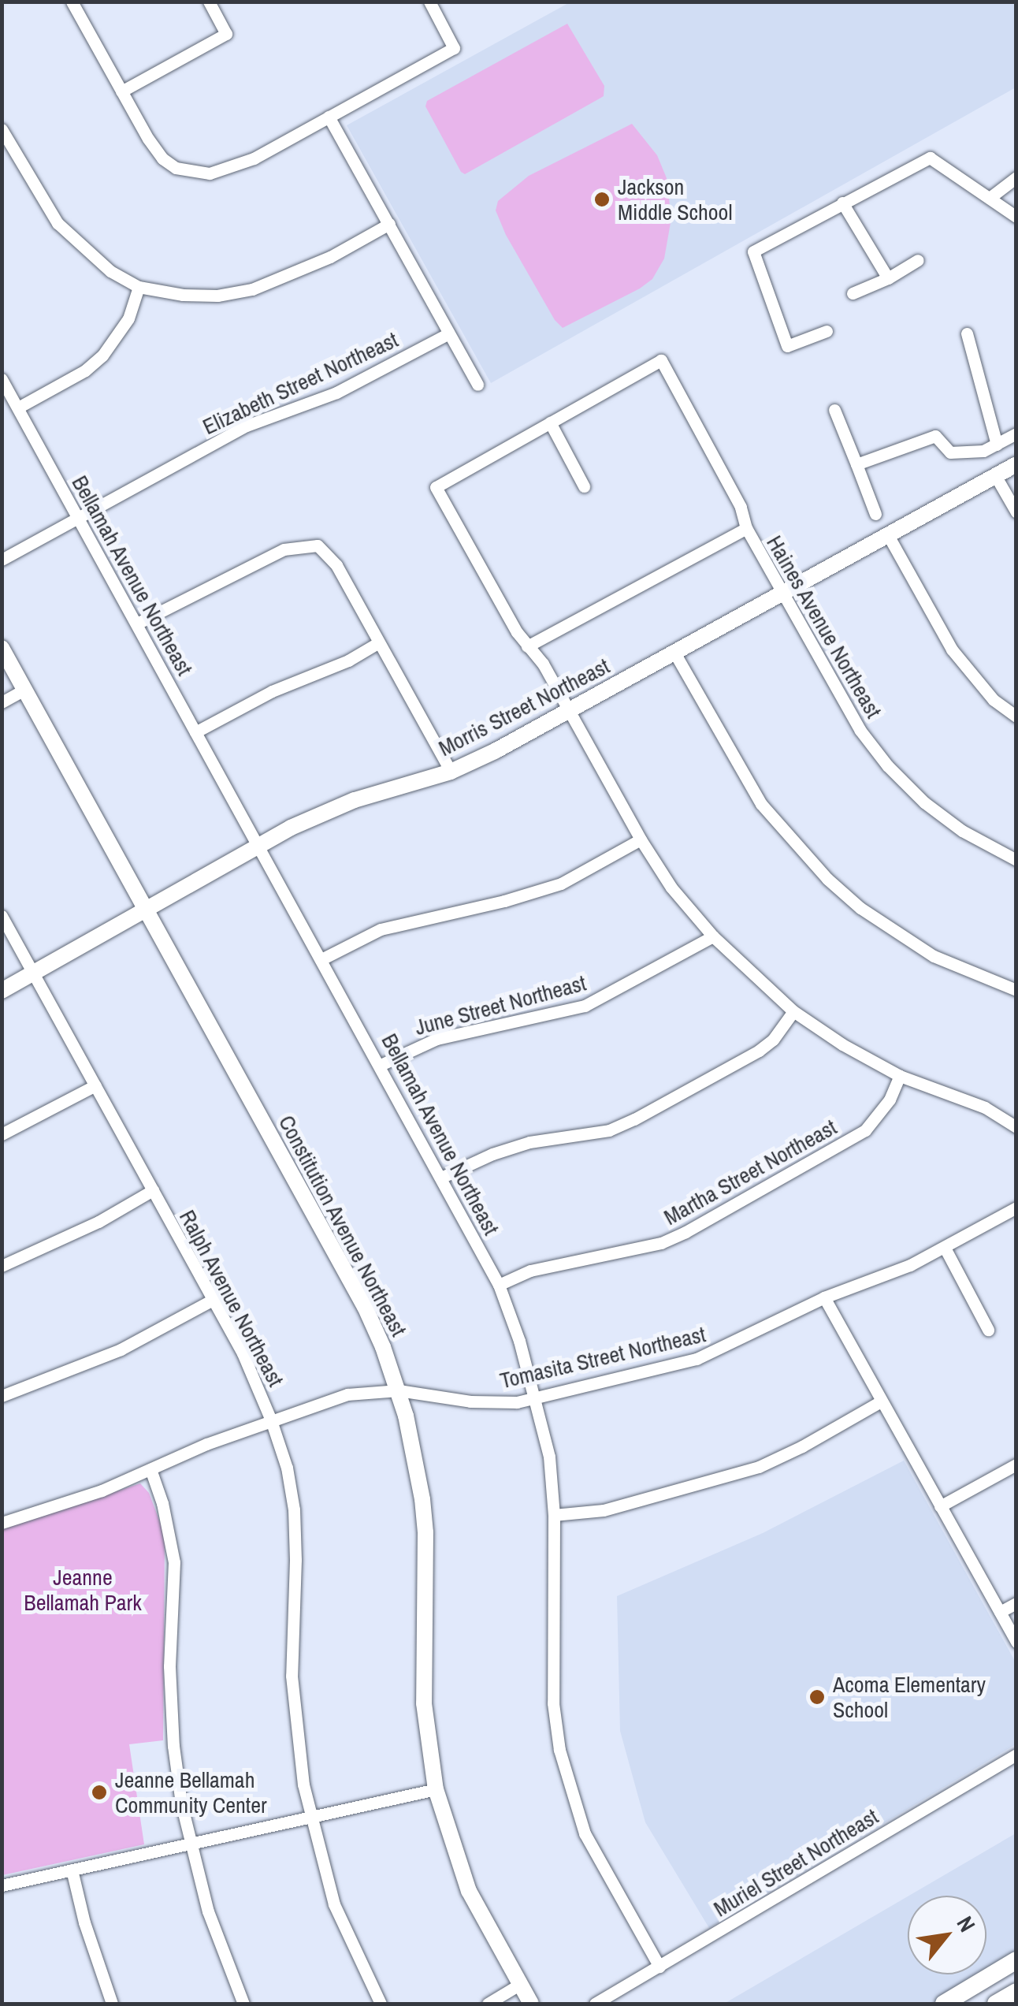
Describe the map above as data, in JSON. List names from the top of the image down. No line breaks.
{"streets":{"street":["Elizabeth Street Northeast","Bellamah Avenue Northeast","Haines Avenue Northeast","Morris Street Northeast","June Street Northeast","Martha Street Northeast","Constitution Avenue Northeast","Ralph Avenue Northeast","Tomasita Street Northeast","Muriel Street Northeast"]},"crossings":[["Elizabeth Street Northeast","Bellamah Avenue Northeast"],["Bellamah Avenue Northeast","Morris Street Northeast"],["Bellamah Avenue Northeast","June Street Northeast"],["Bellamah Avenue Northeast","Martha Street Northeast"],["Bellamah Avenue Northeast","Tomasita Street Northeast"],["Bellamah Avenue Northeast","Muriel Street Northeast"],["Haines Avenue Northeast","Morris Street Northeast"],["Morris Street Northeast","Constitution Avenue Northeast"],["Morris Street Northeast","Ralph Avenue Northeast"],["Constitution Avenue Northeast","Tomasita Street Northeast"],["Ralph Avenue Northeast","Tomasita Street Northeast"]],"parks":["Jeanne Bellamah Park"],"places":["Jackson Middle School","Acoma Elementary School","Jeanne Bellamah Community Center"],"north":"top right"}
